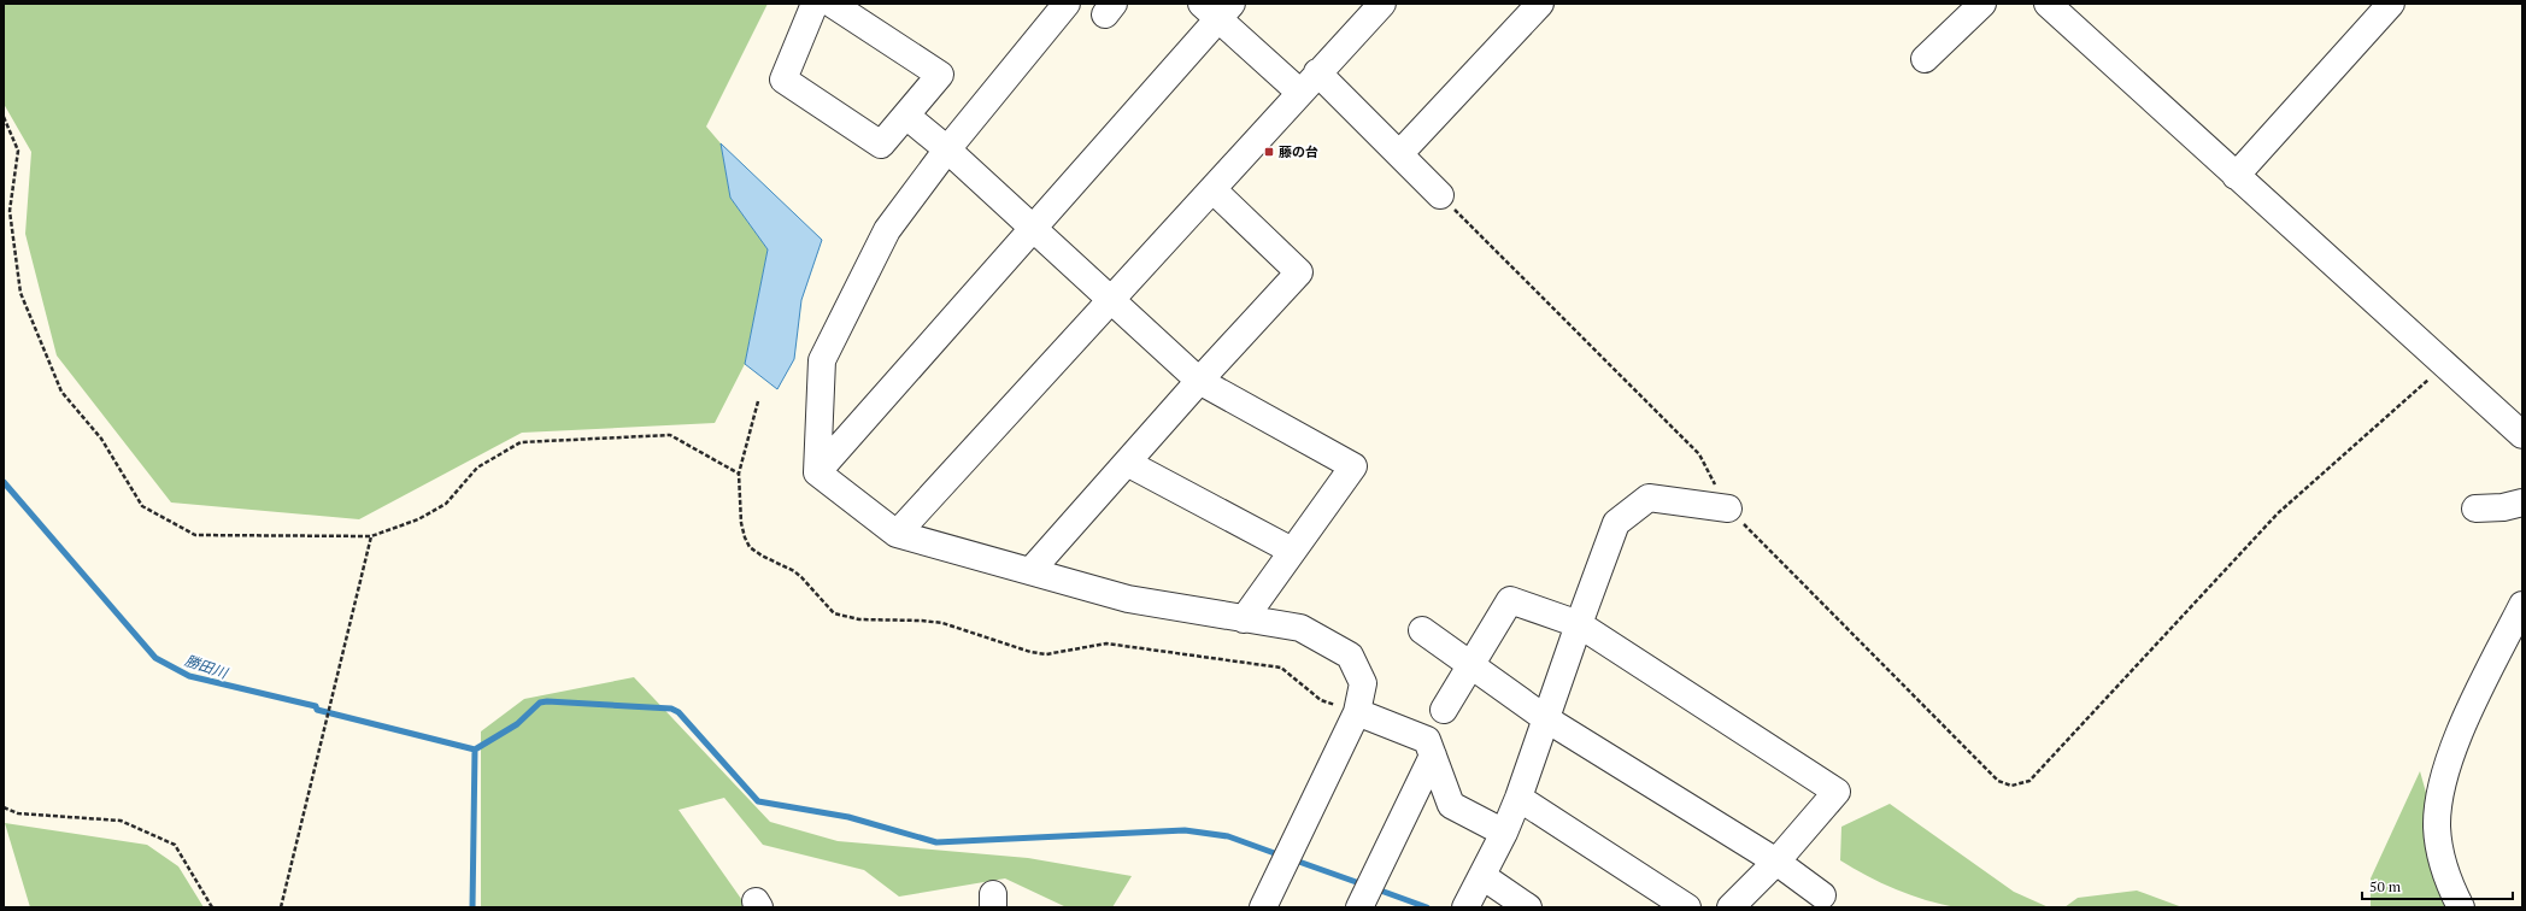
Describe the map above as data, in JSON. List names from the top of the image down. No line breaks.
{"water":["勝田川"],"places":{"transit":["藤の台"]},"scale_bar":"50 m"}
